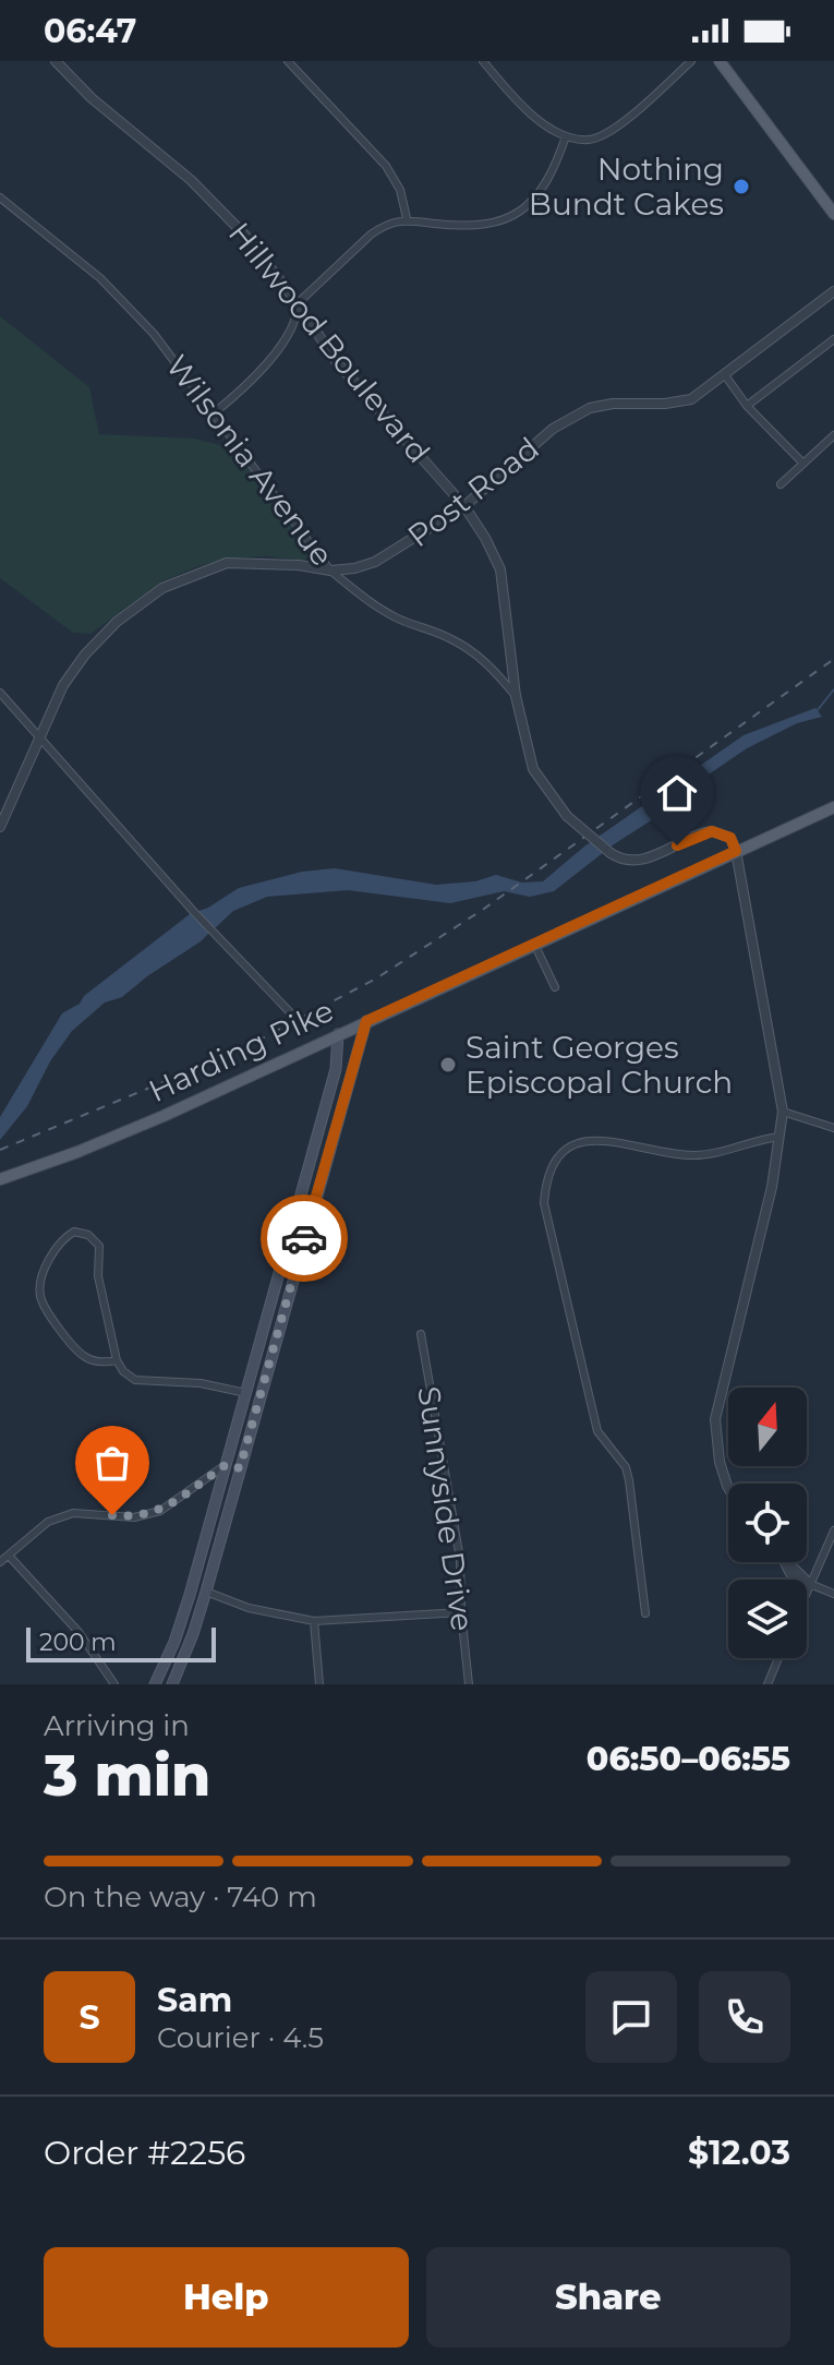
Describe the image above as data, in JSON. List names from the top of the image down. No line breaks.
{"streets":{"main road":["Harding Pike"],"street":["Hillwood Boulevard","Wilsonia Avenue","Post Road","Sunnyside Drive"]},"crossings":[["Hillwood Boulevard","Wilsonia Avenue"],["Hillwood Boulevard","Post Road"],["Hillwood Boulevard","Harding Pike"],["Wilsonia Avenue","Post Road"]],"places":["Nothing Bundt Cakes","Saint Georges Episcopal Church"],"scale_bar":"200 m","north":"top","page":{"status":"06:47","scale":"200 m","heading":["3 min","Arriving in","06:50–06:55"],"panel":["Sam","Courier · 4.5","Order #2256","$12.03"],"bar":"On the way · 740 m","round":"S","buttons":["Help","Share"]}}
